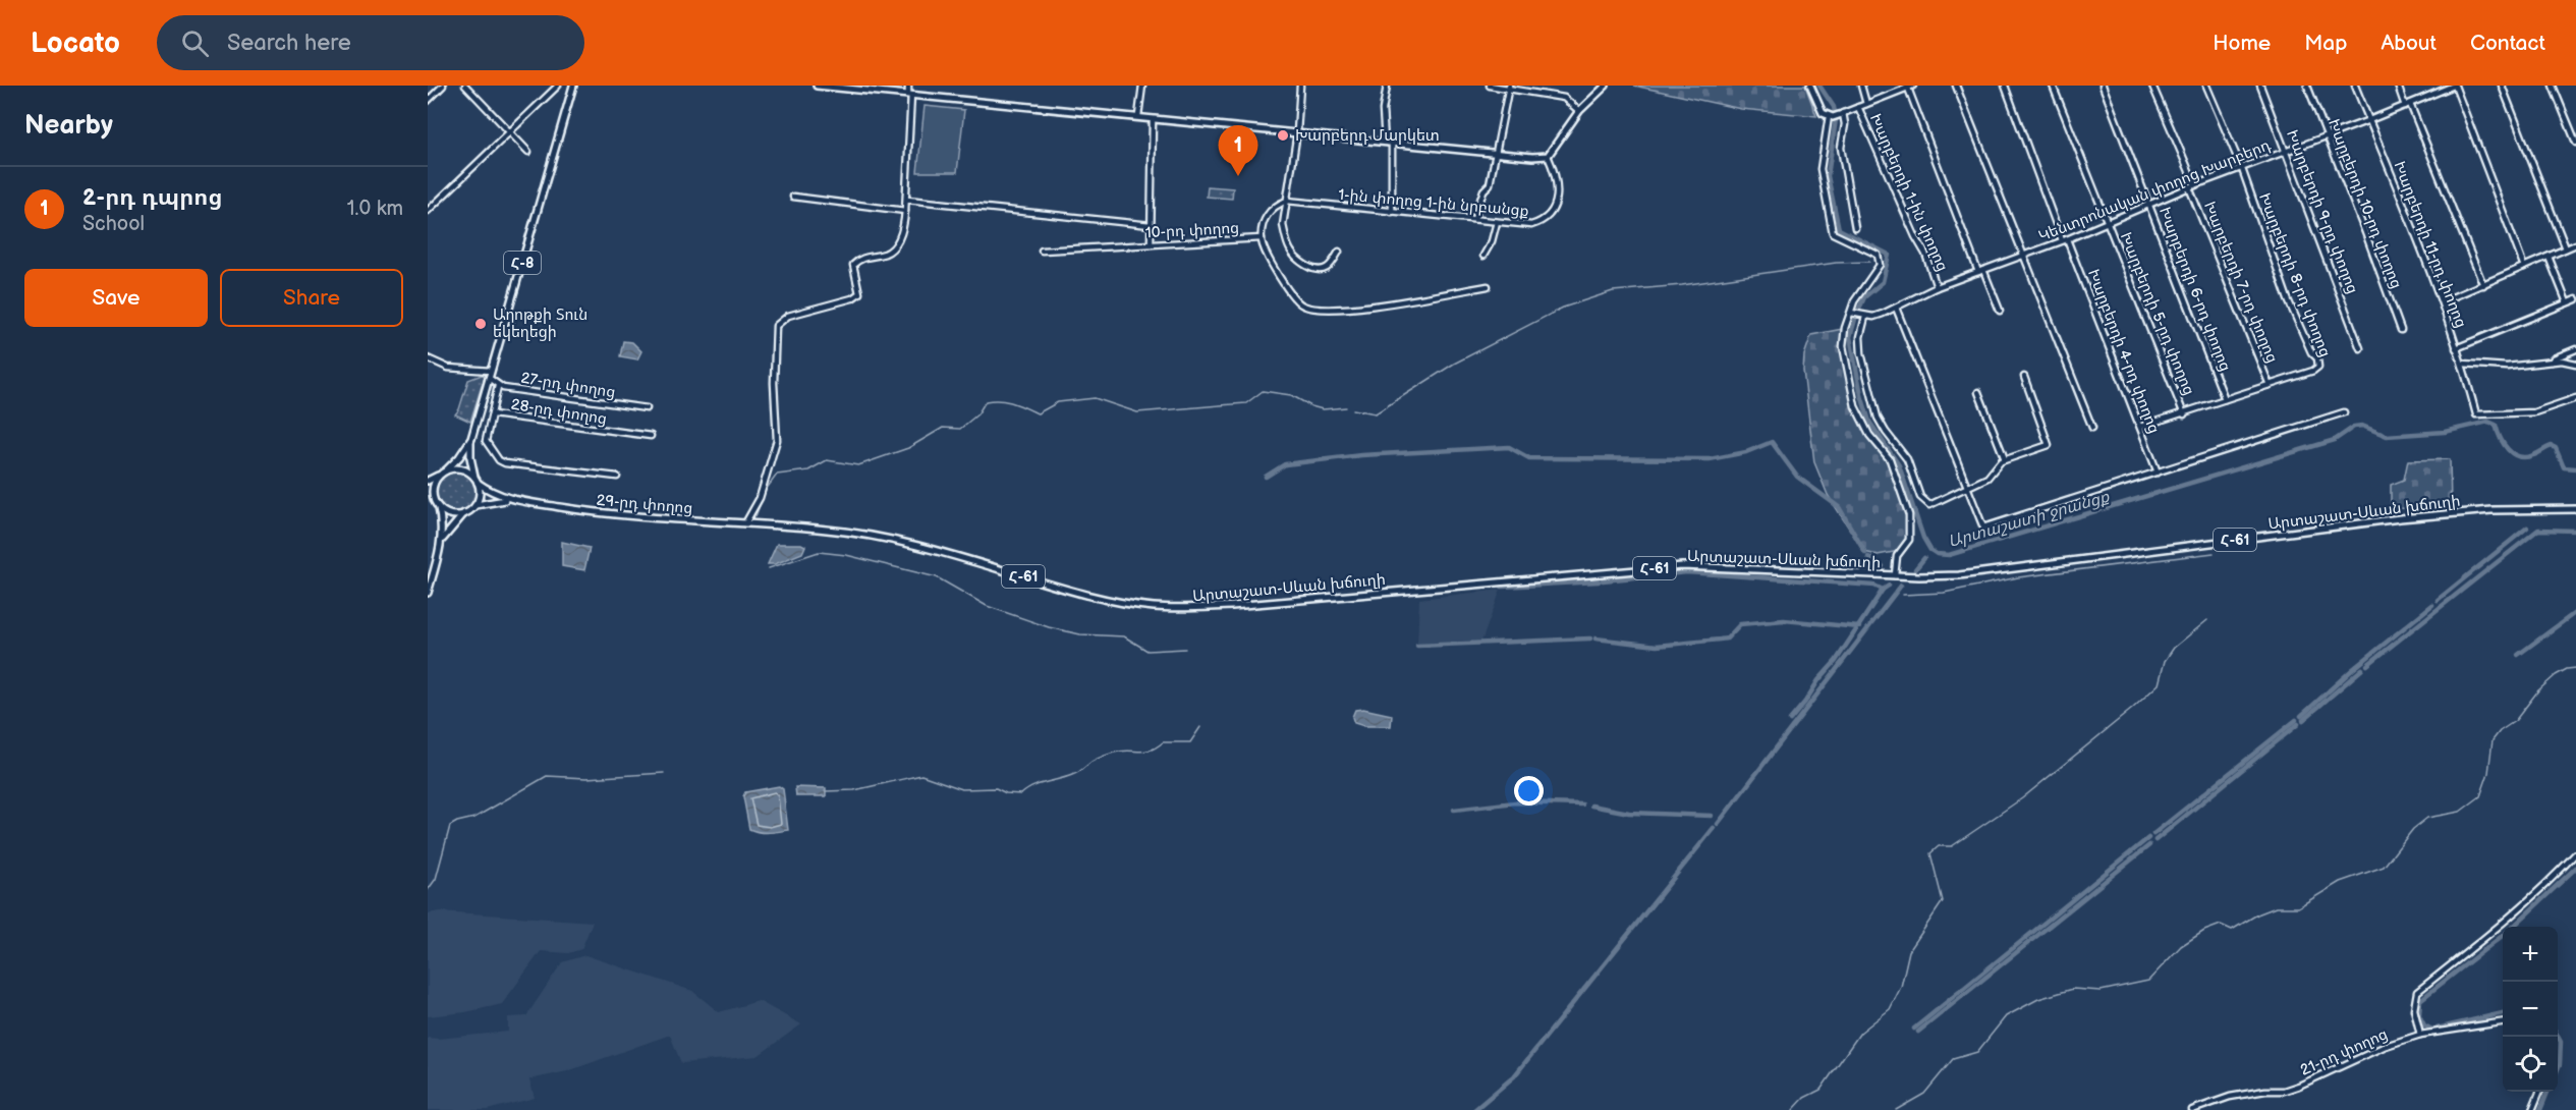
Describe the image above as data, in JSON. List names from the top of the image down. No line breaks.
{"streets":{"main road":["Հ-8","29-րդ փողոց","Արտաշատ-Սևան խճուղի","Հ-61"],"street":["Կենտրոնական փողոց Խարբերդ","Խարբերդի 1-ին փողոց","1-ին փողոց 1-ին նրբանցք","Խարբերդի 10-րդ փողոց","Խարբերդի 9-րդ փողոց","10-րդ փողոց","Խարբերդի 11-րդ փողոց","Խարբերդի 8-րդ փողոց","Խարբերդի 7-րդ փողոց","Խարբերդի 6-րդ փողոց","Խարբերդի 5-րդ փողոց","Խարբերդի 4-րդ փողոց","27-րդ փողոց","28-րդ փողոց","21-րդ փողոց"]},"crossings":[["Կենտրոնական փողոց Խարբերդ","Խարբերդի 1-ին փողոց"],["Կենտրոնական փողոց Խարբերդ","Խարբերդի 10-րդ փողոց"],["Կենտրոնական փողոց Խարբերդ","Խարբերդի 9-րդ փողոց"],["Կենտրոնական փողոց Խարբերդ","Խարբերդի 11-րդ փողոց"],["Կենտրոնական փողոց Խարբերդ","Խարբերդի 8-րդ փողոց"],["Կենտրոնական փողոց Խարբերդ","Խարբերդի 7-րդ փողոց"],["Կենտրոնական փողոց Խարբերդ","Խարբերդի 6-րդ փողոց"],["Կենտրոնական փողոց Խարբերդ","Խարբերդի 5-րդ փողոց"],["Կենտրոնական փողոց Խարբերդ","Խարբերդի 4-րդ փողոց"],["Հ-8","27-րդ փողոց"],["Հ-8","29-րդ փողոց"],["Խարբերդի 8-րդ փողոց","Խարբերդի 7-րդ փողոց"],["Խարբերդի 8-րդ փողոց","Խարբերդի 6-րդ փողոց"],["Խարբերդի 8-րդ փողոց","Խարբերդի 5-րդ փողոց"],["Խարբերդի 8-րդ փողոց","Խարբերդի 4-րդ փողոց"],["27-րդ փողոց","28-րդ փողոց"],["28-րդ փողոց","29-րդ փողոց"],["29-րդ փողոց","Արտաշատ-Սևան խճուղի"]],"water":["Արտաշատի ջրանցք"],"places":["Խարբերդ Մարկետ","Աղոթքի Տուն եկեղեցի"],"page":{"header":"Locato","search":"Search here","nav":["Home","Map","About","Contact"],"heading":"Nearby","pins":"1","list":[{"mark":"1","name":"2-րդ դպրոց","note":"School","value":"1.0 km"}],"buttons":["Save","Share"],"map_buttons":["+","−"]}}
